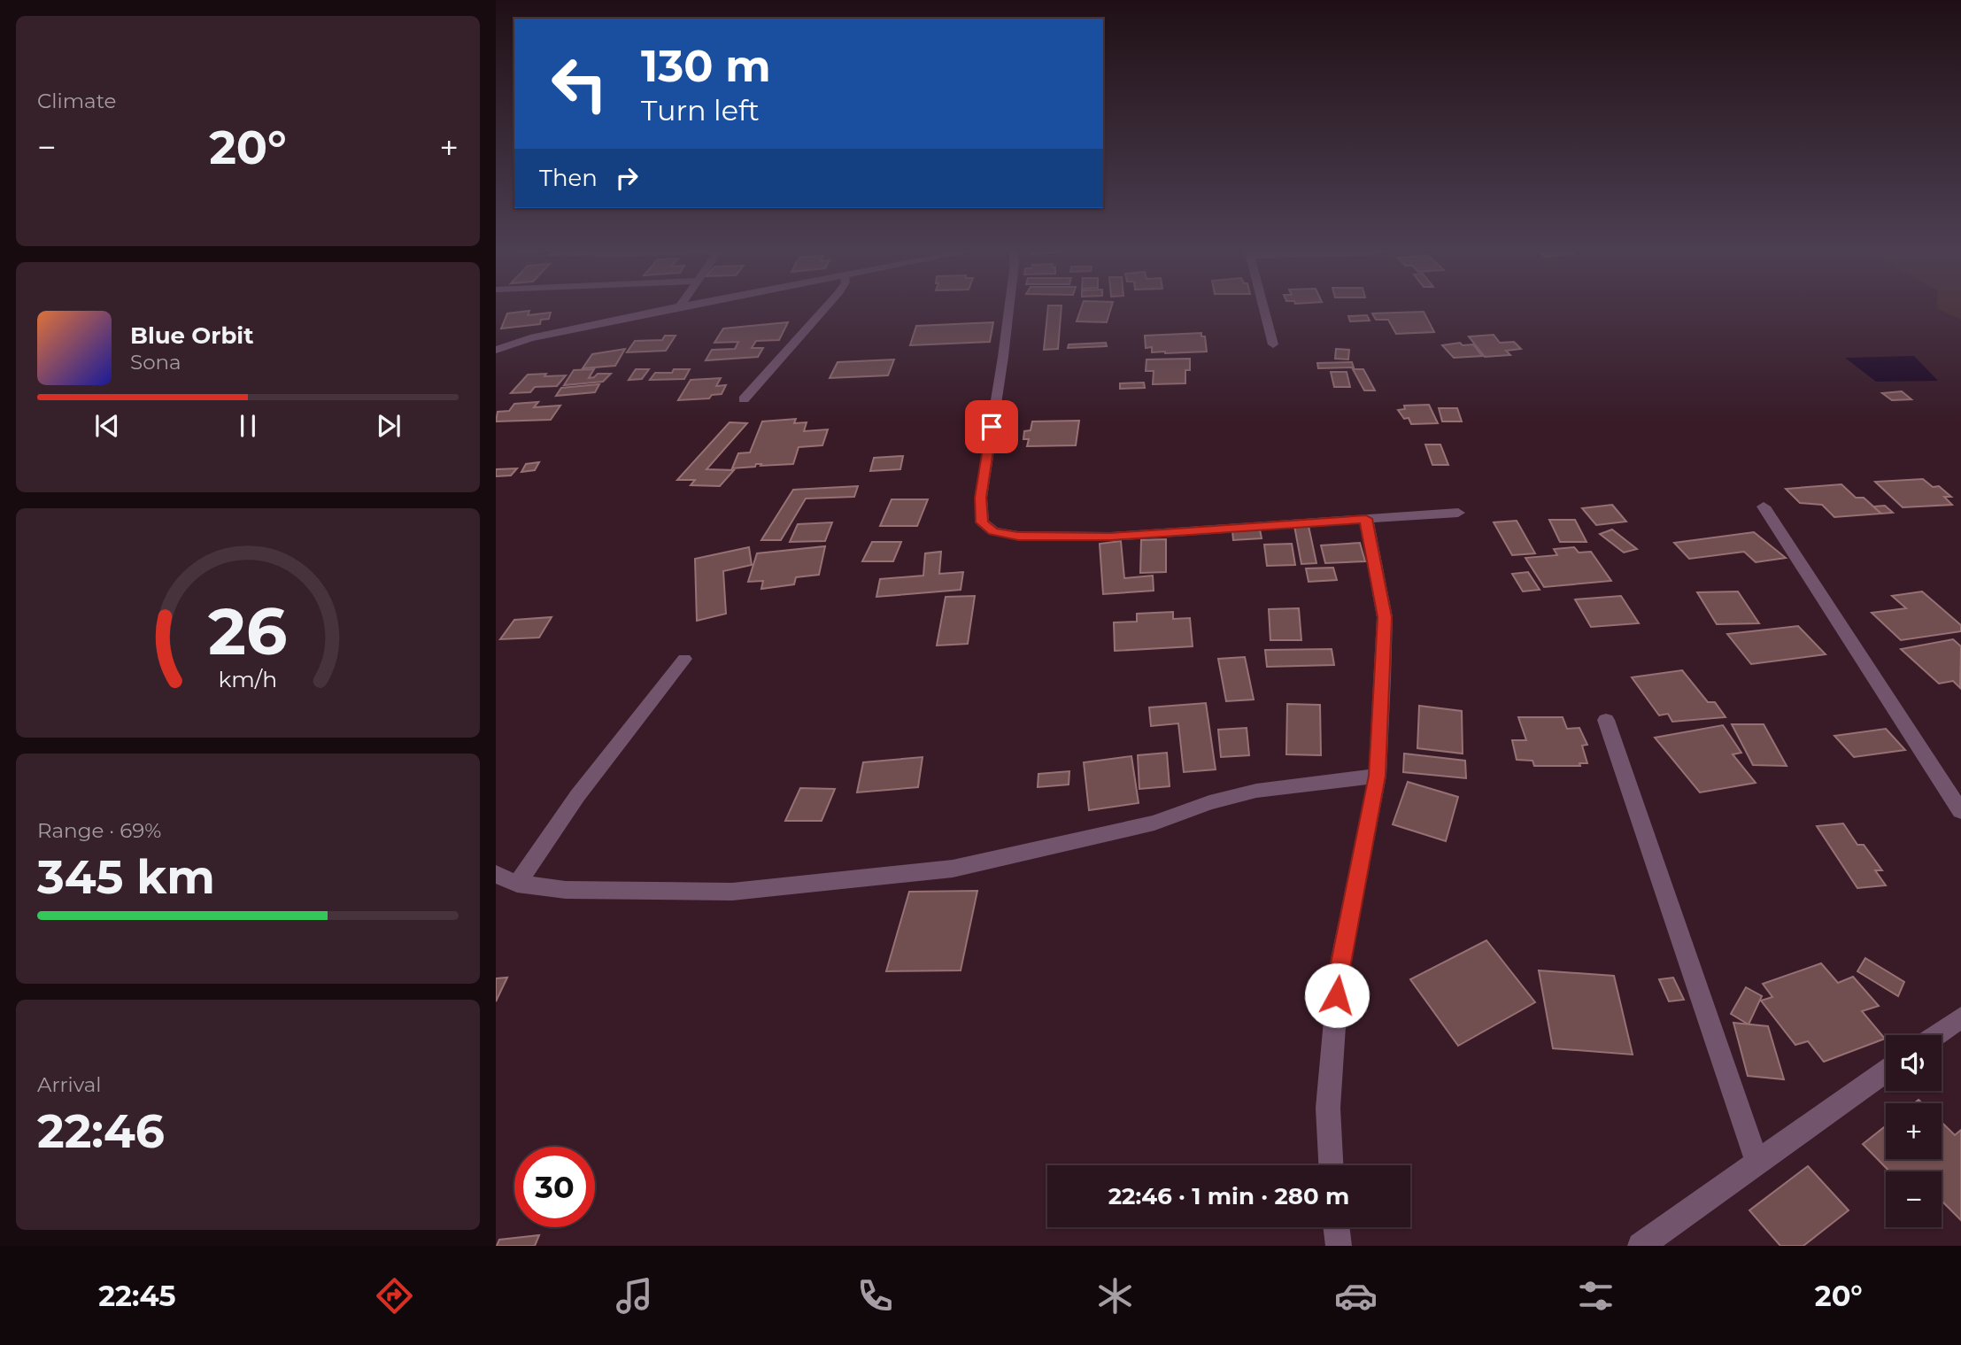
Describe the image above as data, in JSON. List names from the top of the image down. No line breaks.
{"page":{"tile":["Climate",["Range · 69%","345 km"],["Arrival","22:46"]],"turn":["130 m","Turn left"],"heat":["−","20°","+"],"then":"Then","song":["Blue Orbit","Sona"],"map_buttons":["+","−"],"limit":"30","trip":"22:46 · 1 min · 280 m","tabs":["22:45","20°"],"gauge":["26","km/h"]}}
